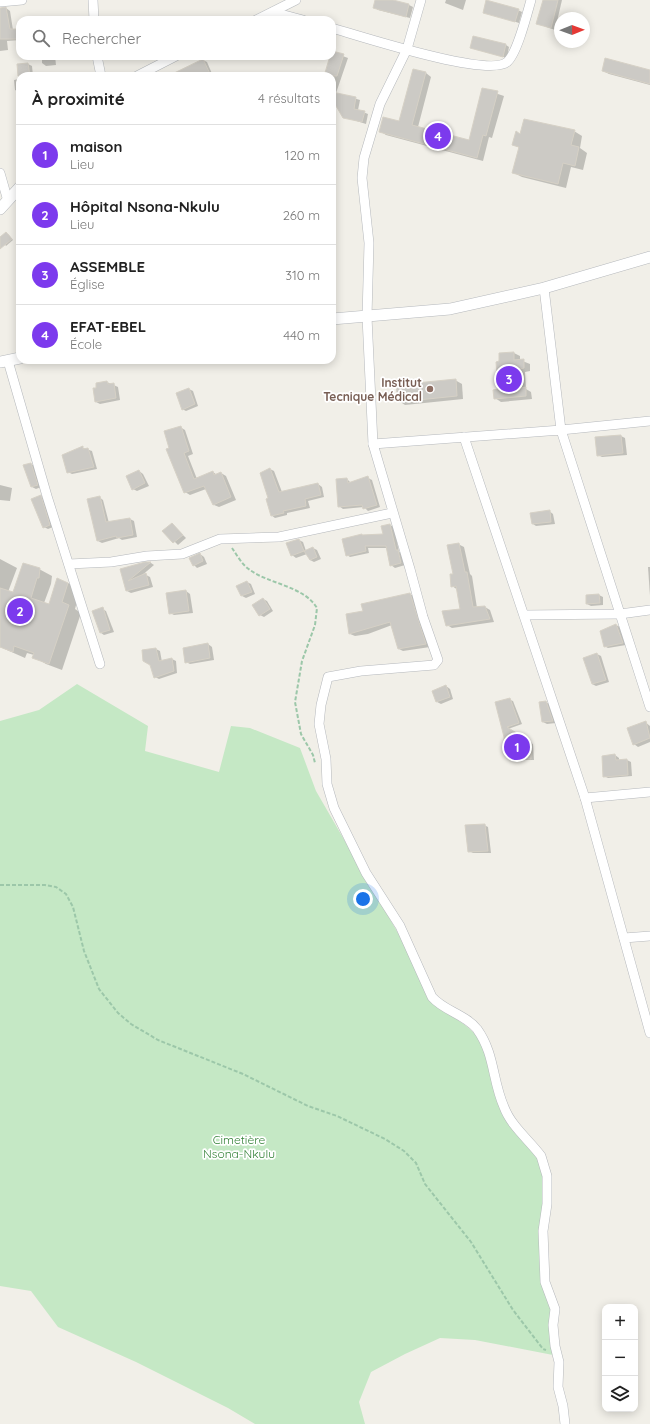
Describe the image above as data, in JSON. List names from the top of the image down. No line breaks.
{"parks":["Cimetière Nsona-Nkulu"],"places":["Institut Tecnique Médical"],"north":"right","page":{"search":"Rechercher","heading":["À proximité","4 résultats"],"pins":["4","3","2","1"],"list":[{"mark":"1","name":"maison","note":"Lieu","value":"120 m"},{"mark":"2","name":"Hôpital Nsona-Nkulu","note":"Lieu","value":"260 m"},{"mark":"3","name":"ASSEMBLE","note":"Église","value":"310 m"},{"mark":"4","name":"EFAT-EBEL","note":"École","value":"440 m"}],"map_buttons":["+","−"]}}
